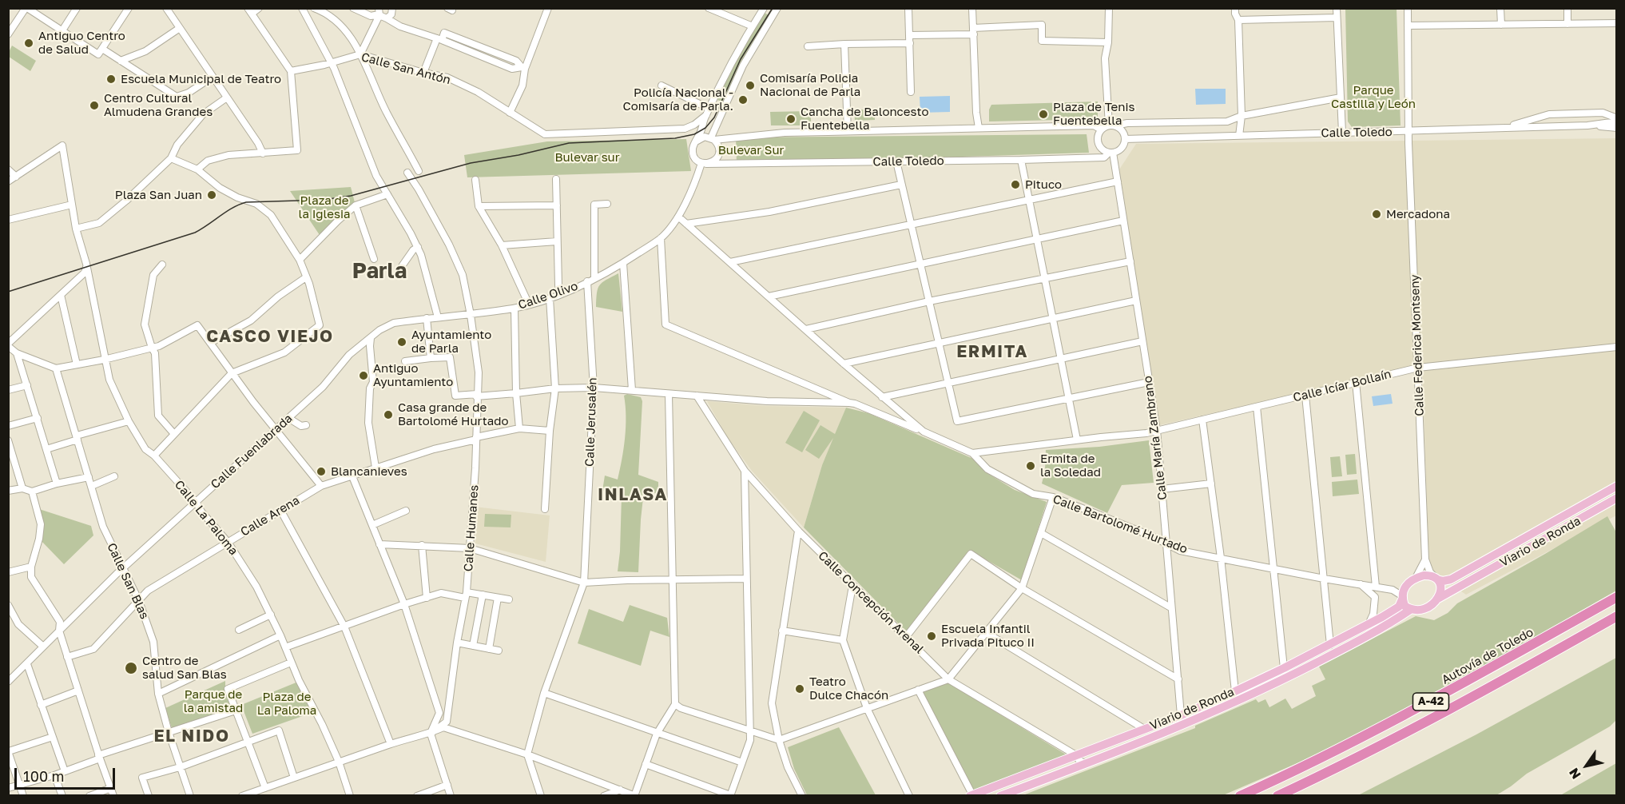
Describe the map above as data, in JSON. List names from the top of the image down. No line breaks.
{"streets":{"highway":["Autovía de Toledo","A-42"],"main road":["Viario de Ronda"],"street":["Calle San Antón","Calle Toledo","Calle Olivo","Calle Federica Montseny","Calle Icíar Bollaín","Calle Jerusalén","Calle María Zambrano","Calle Fuenlabrada","Calle Arena","Calle La Paloma","Calle Bartolomé Hurtado","Calle Humanes","Calle San Blas","Calle Concepción Arenal"]},"crossings":[["Calle Toledo","Calle Olivo"],["Calle Toledo","Calle Federica Montseny"],["Calle Toledo","Calle María Zambrano"],["Calle Olivo","Calle Jerusalén"],["Calle Olivo","Calle Fuenlabrada"],["Calle Olivo","Calle Humanes"],["Calle Federica Montseny","Calle Icíar Bollaín"],["Calle Federica Montseny","Calle Bartolomé Hurtado"],["Calle Federica Montseny","Viario de Ronda"],["Calle Icíar Bollaín","Calle María Zambrano"],["Calle Icíar Bollaín","Calle Bartolomé Hurtado"],["Calle María Zambrano","Calle Bartolomé Hurtado"],["Calle María Zambrano","Viario de Ronda"],["Calle Fuenlabrada","Calle La Paloma"],["Calle Fuenlabrada","Calle San Blas"],["Calle Arena","Calle La Paloma"],["Calle Arena","Calle Humanes"],["Calle Arena","Calle San Blas"],["Calle Bartolomé Hurtado","Viario de Ronda"],["Viario de Ronda","Calle Concepción Arenal"]],"districts":["Parla","CASCO VIEJO","ERMITA","INLASA","EL NIDO"],"parks":["Parque Castilla y León","Bulevar Sur","Bulevar sur","Plaza de la Iglesia","Parque de la amistad","Plaza de La Paloma"],"places":["Antiguo Centro de Salud","Escuela Municipal de Teatro","Comisaría Policia Nacional de Parla","Policía Nacional - Comisaría de Parla.","Centro Cultural Almudena Grandes","Plaza de Tenis Fuentebella","Cancha de Baloncesto Fuentebella","Pituco","Plaza San Juan","Mercadona","Ayuntamiento de Parla","Antiguo Ayuntamiento","Casa grande de Bartolomé Hurtado","Ermita de la Soledad","Blancanieves","Escuela Infantil Privada Pituco II","Centro de salud San Blas","Teatro Dulce Chacón"],"scale_bar":"100 m","north":"bottom left"}
